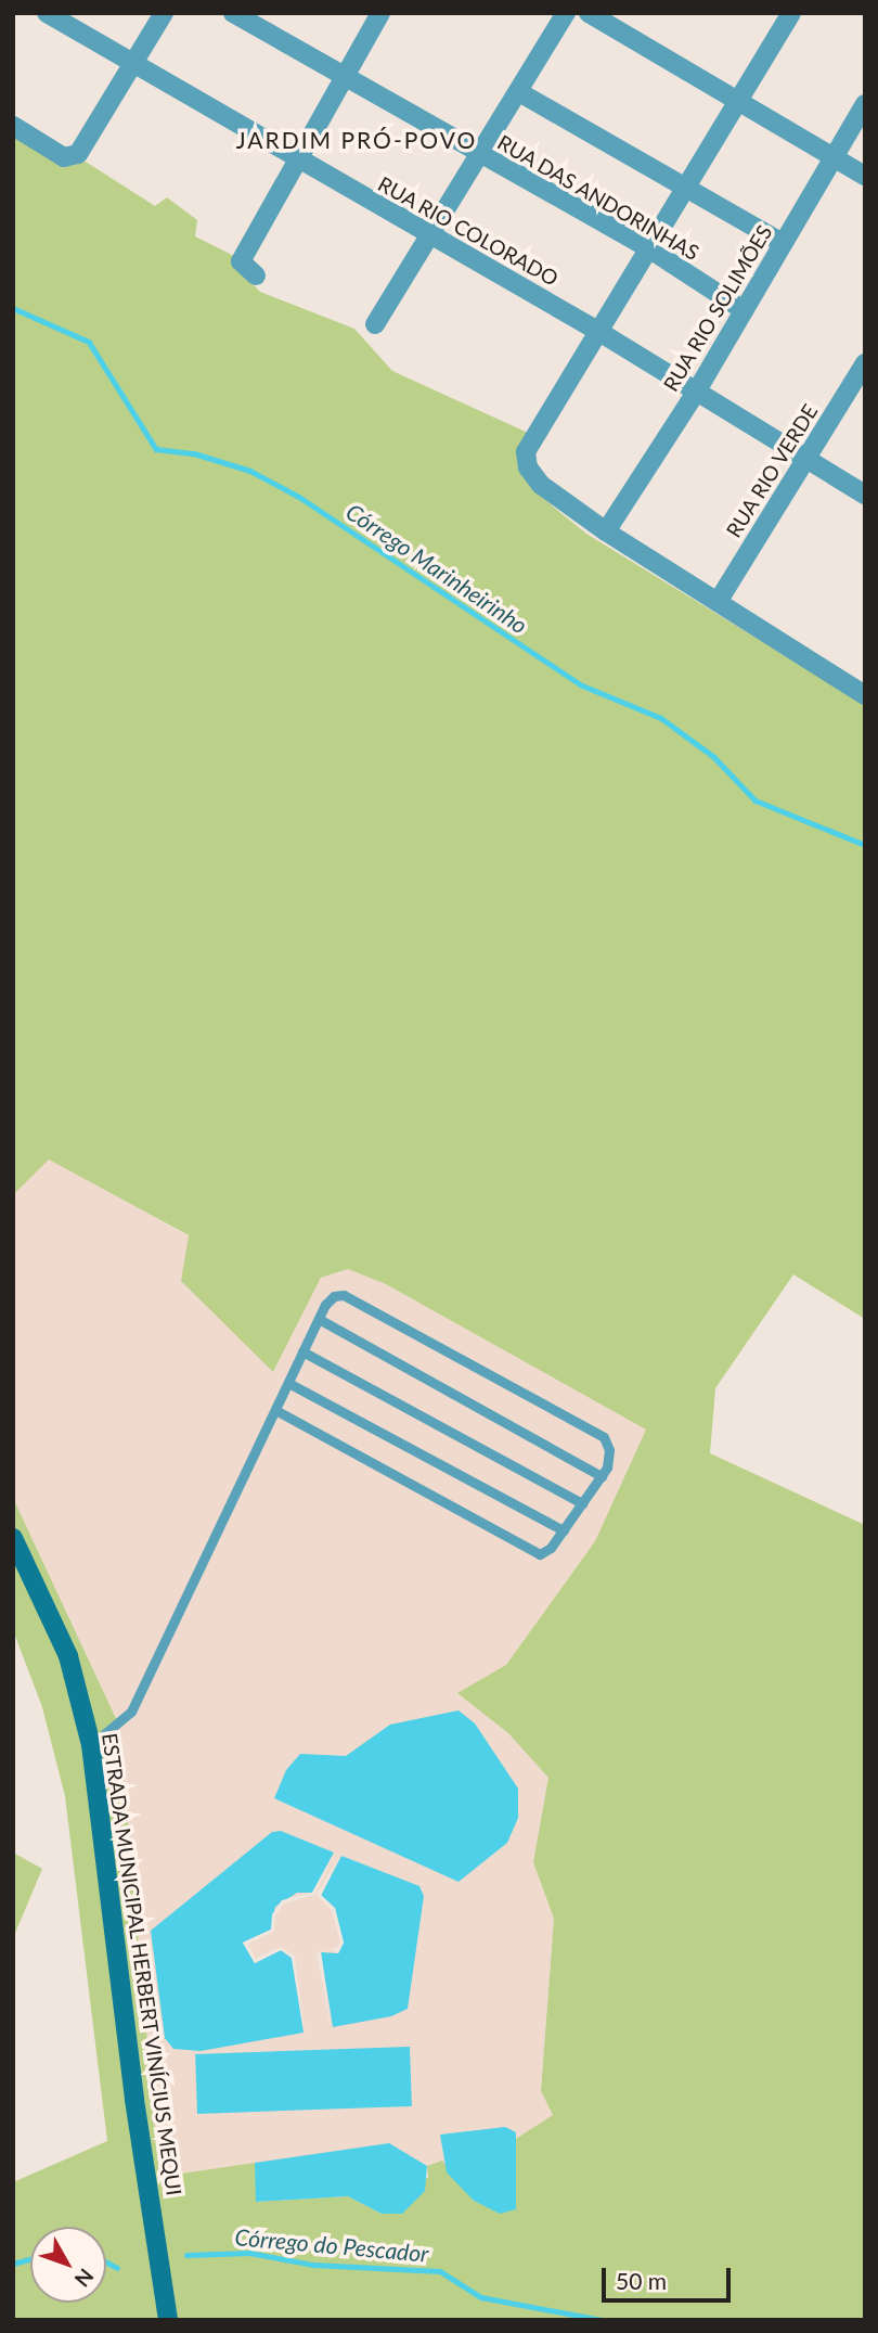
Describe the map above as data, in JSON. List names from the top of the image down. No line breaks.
{"streets":{"main road":["ESTRADA MUNICIPAL HERBERT VINÍCIUS MEQUI"],"street":["RUA DAS ANDORINHAS","RUA RIO COLORADO","RUA RIO SOLIMÕES","RUA RIO VERDE"]},"crossings":[["RUA DAS ANDORINHAS","RUA RIO SOLIMÕES"],["RUA RIO COLORADO","RUA RIO SOLIMÕES"],["RUA RIO COLORADO","RUA RIO VERDE"]],"districts":["JARDIM PRÓ-POVO"],"water":["Córrego Marinheirinho","Córrego do Pescador"],"scale_bar":"50 m","north":"bottom right"}
